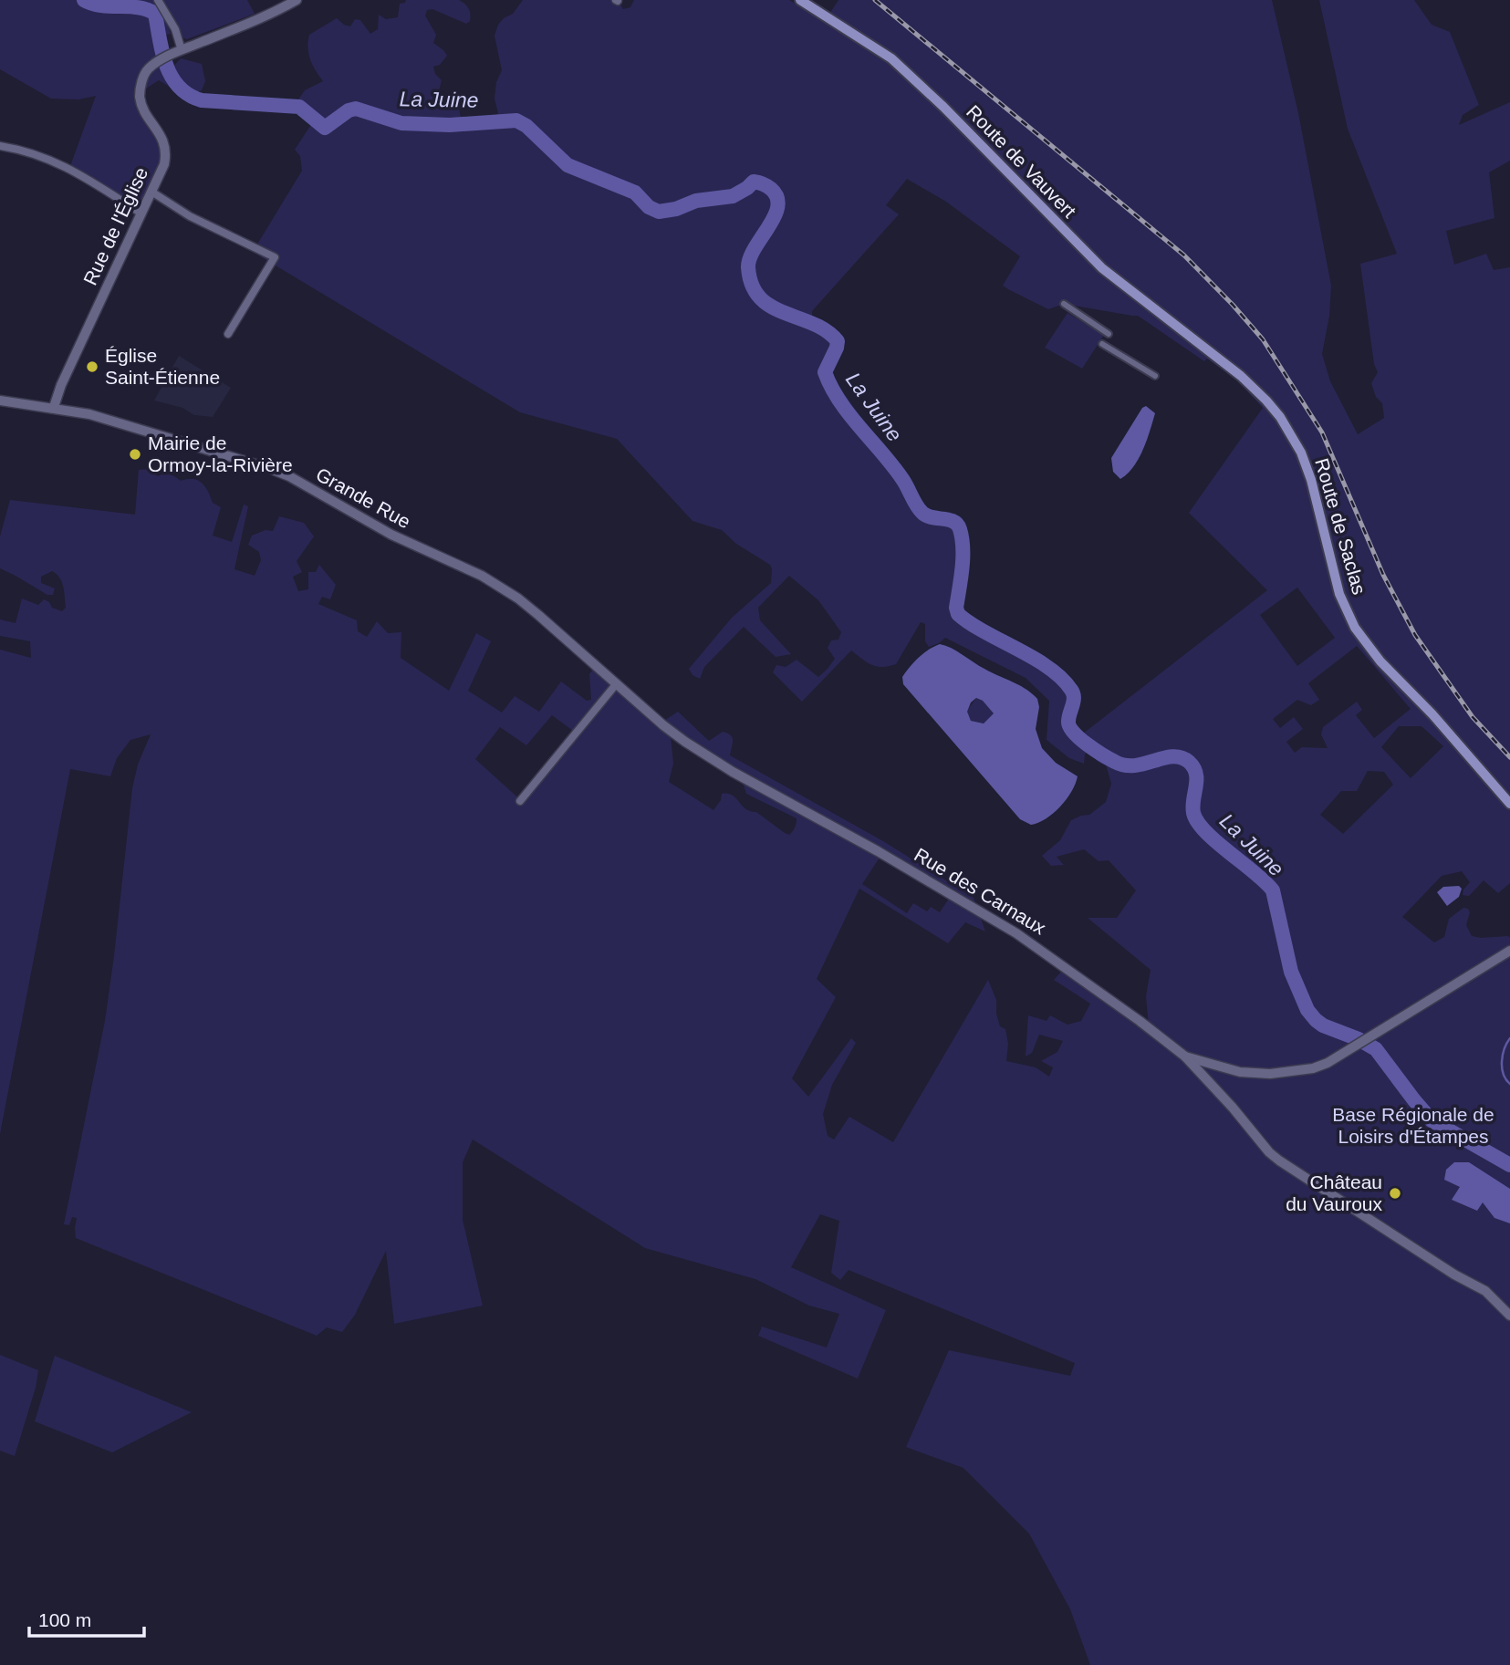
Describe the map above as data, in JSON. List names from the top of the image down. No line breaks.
{"streets":{"main road":["Route de Vauvert","Route de Saclas"],"street":["Rue de l'Église","Grande Rue","Rue des Carnaux"]},"crossings":[["Route de Vauvert","Route de Saclas"],["Rue de l'Église","Grande Rue"],["Grande Rue","Rue des Carnaux"]],"water":["La Juine"],"parks":["Base Régionale de Loisirs d'Étampes"],"places":["Église Saint-Étienne","Mairie de Ormoy-la-Rivière","Château du Vauroux"],"scale_bar":"100 m"}
